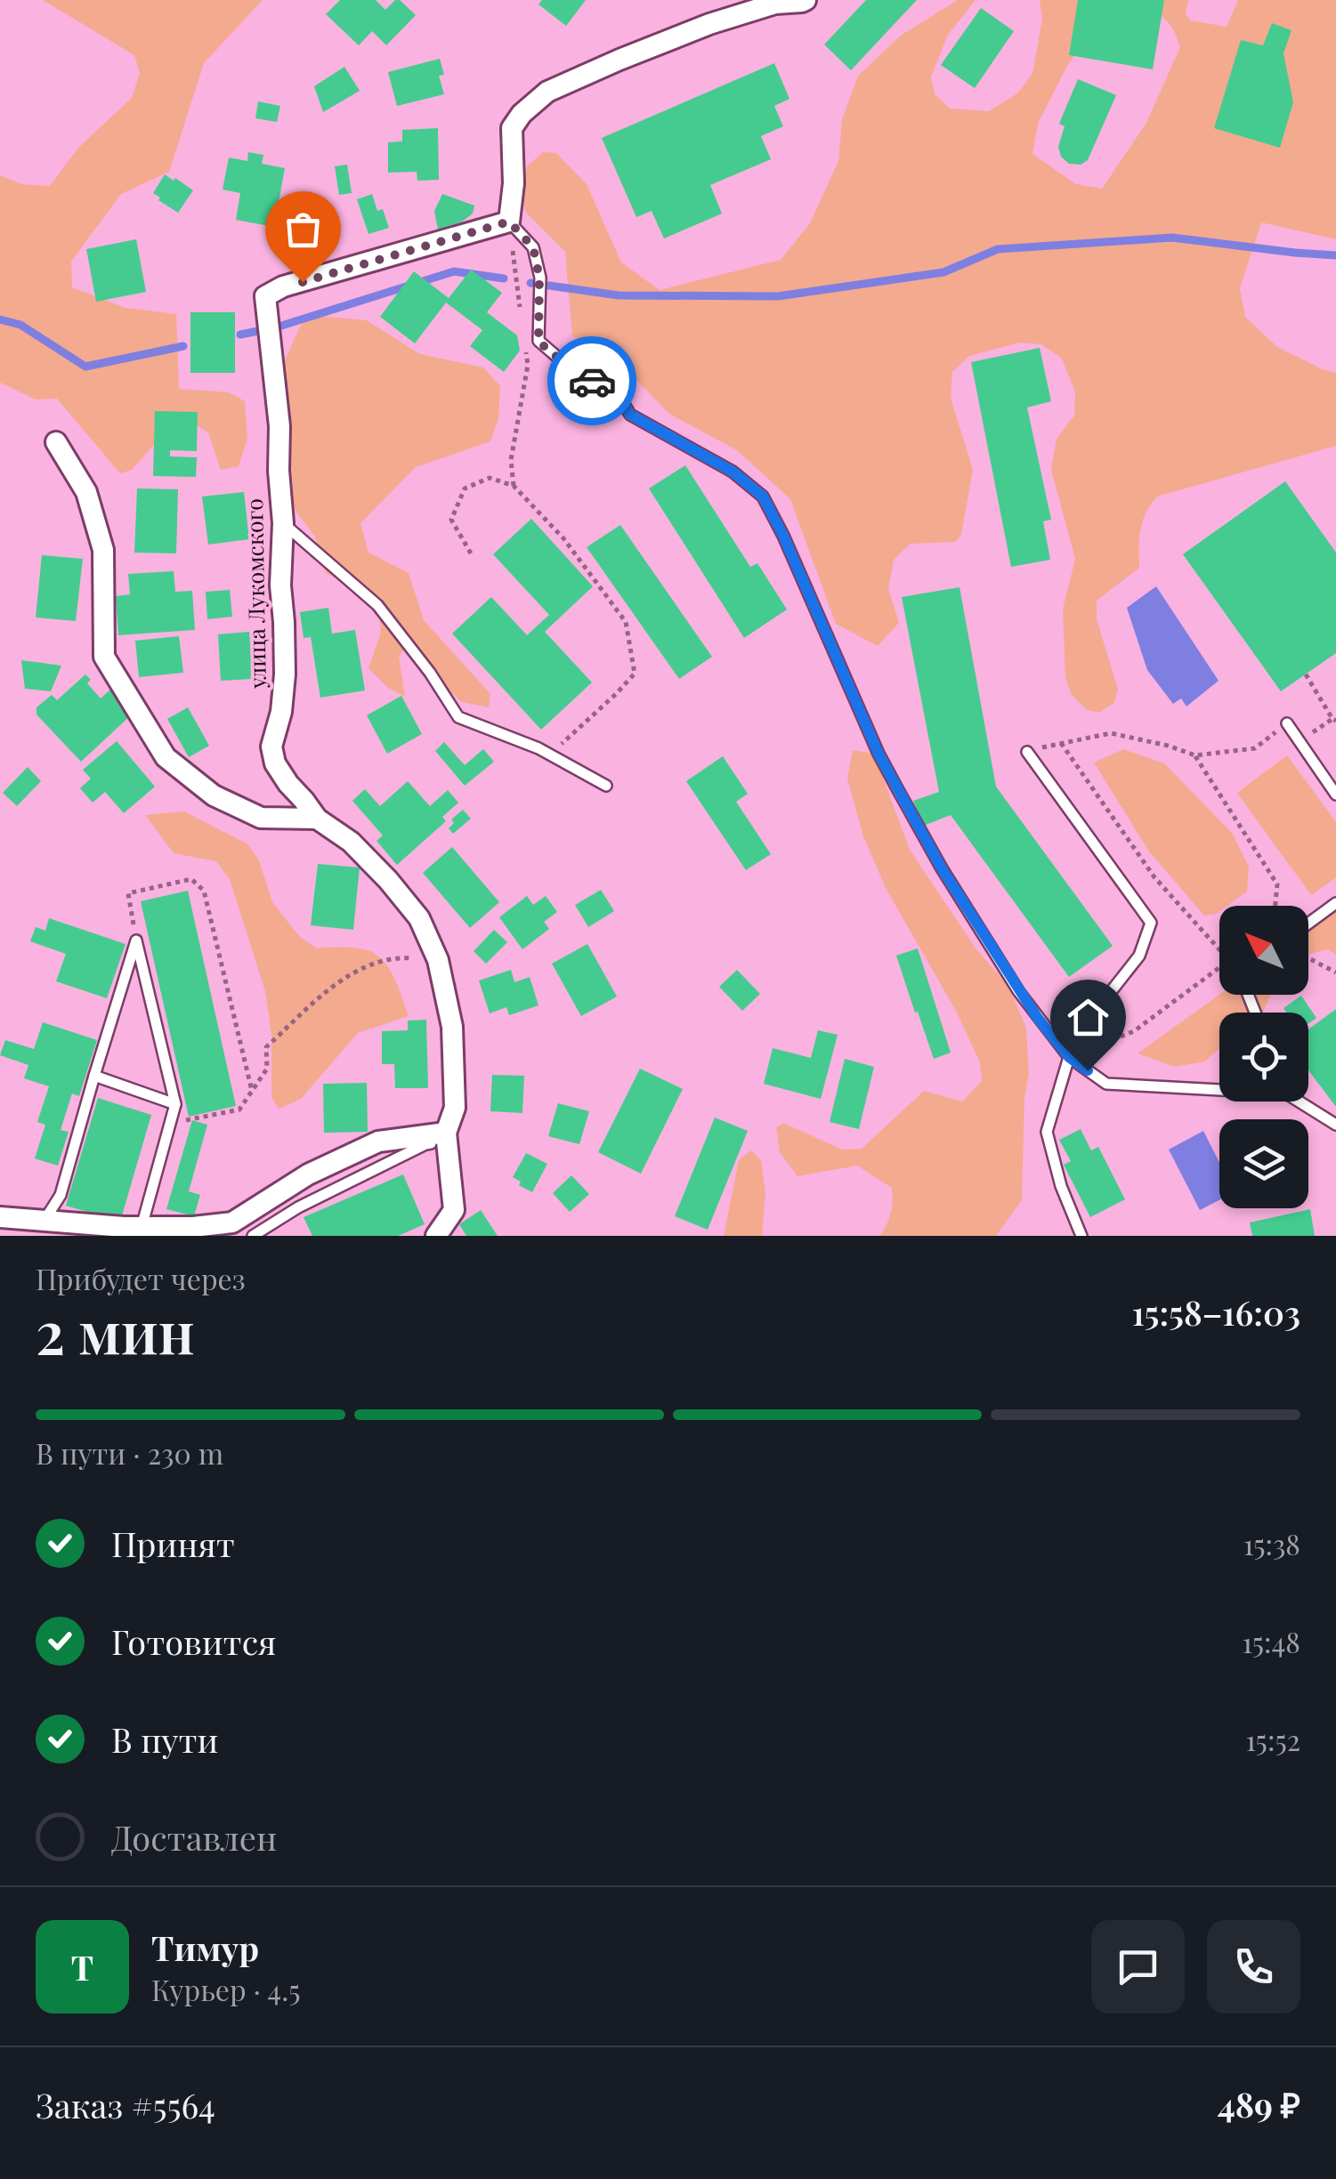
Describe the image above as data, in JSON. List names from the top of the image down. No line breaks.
{"streets":{"street":["улица Лукомского"]},"north":"top left","page":{"heading":["2 мин","Прибудет через","15:58–16:03"],"panel":["Тимур","Курьер · 4.5","Заказ #5564","489 ₽"],"bar":"В пути · 230 m","list":[["Принят","15:38"],["Готовится","15:48"],["В пути","15:52"],"Доставлен"],"round":"Т"}}
